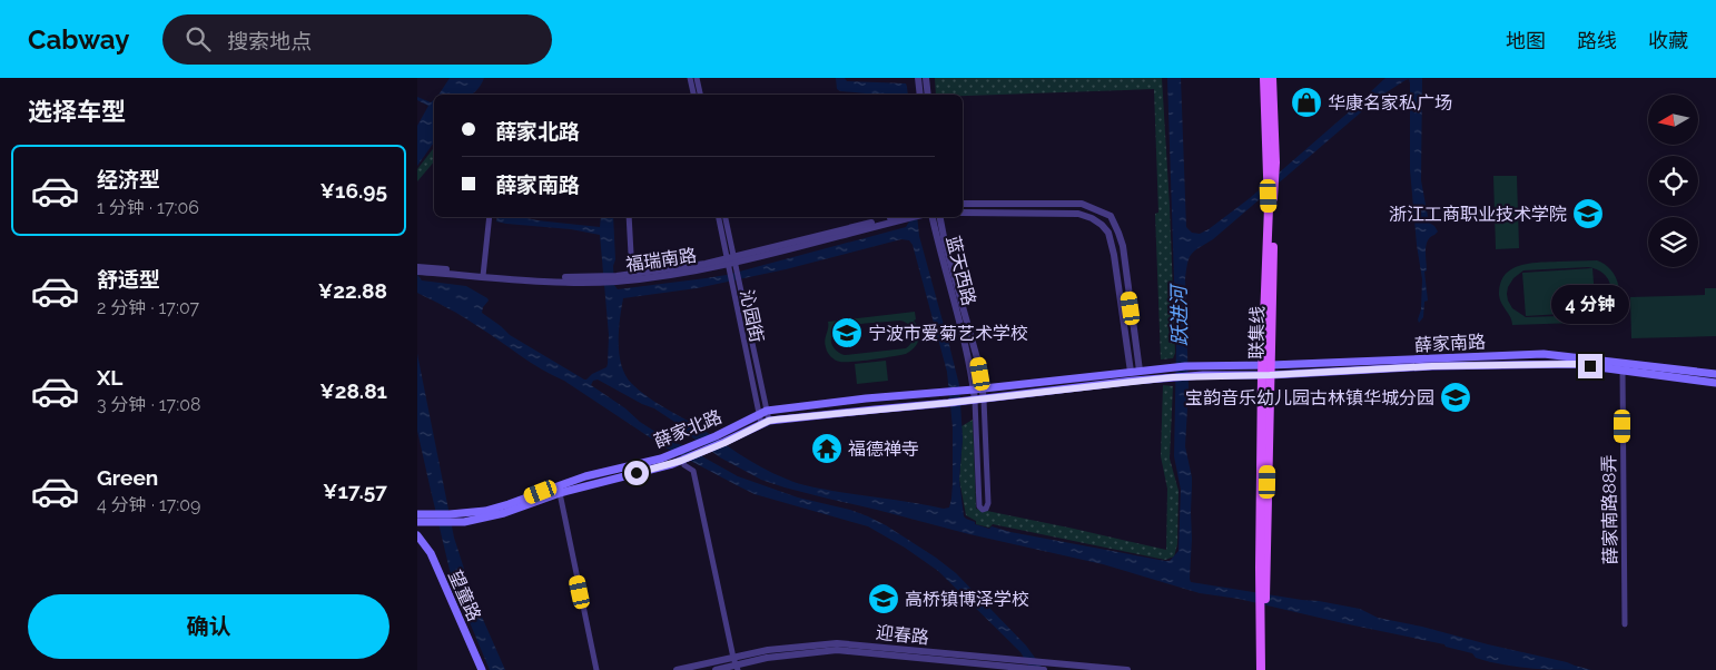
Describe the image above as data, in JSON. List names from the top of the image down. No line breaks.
{"streets":{"main road":["联集线","薛家南路","薛家北路","望童路"],"street":["福瑞南路","蓝天西路","沁园街","薛家南路88弄","迎春路"]},"crossings":[["福瑞南路","沁园街"],["蓝天西路","薛家南路"],["蓝天西路","薛家北路"],["沁园街","薛家北路"],["联集线","薛家南路"],["薛家南路","薛家北路"],["薛家南路","薛家南路88弄"]],"water":["跃进河"],"places":{"shop":["华康名家私广场"],"school or university":["浙江工商职业技术学院","宁波市爱菊艺术学校","宝韵音乐幼儿园古林镇华城分园","高桥镇博泽学校"],"temple":["福德禅寺"]},"north":"left","page":{"header":"Cabway","search":"搜索地点","nav":["地图","路线","收藏"],"heading":"选择车型","banner":["薛家北路","薛家南路"],"list":[{"name":"经济型","note":"1 分钟 · 17:06","value":"¥16.95"},{"name":"舒适型","note":"2 分钟 · 17:07","value":"¥22.88"},{"name":"XL","note":"3 分钟 · 17:08","value":"¥28.81"},{"name":"Green","note":"4 分钟 · 17:09","value":"¥17.57"}],"bubble":"4 分钟","buttons":"确认"}}
